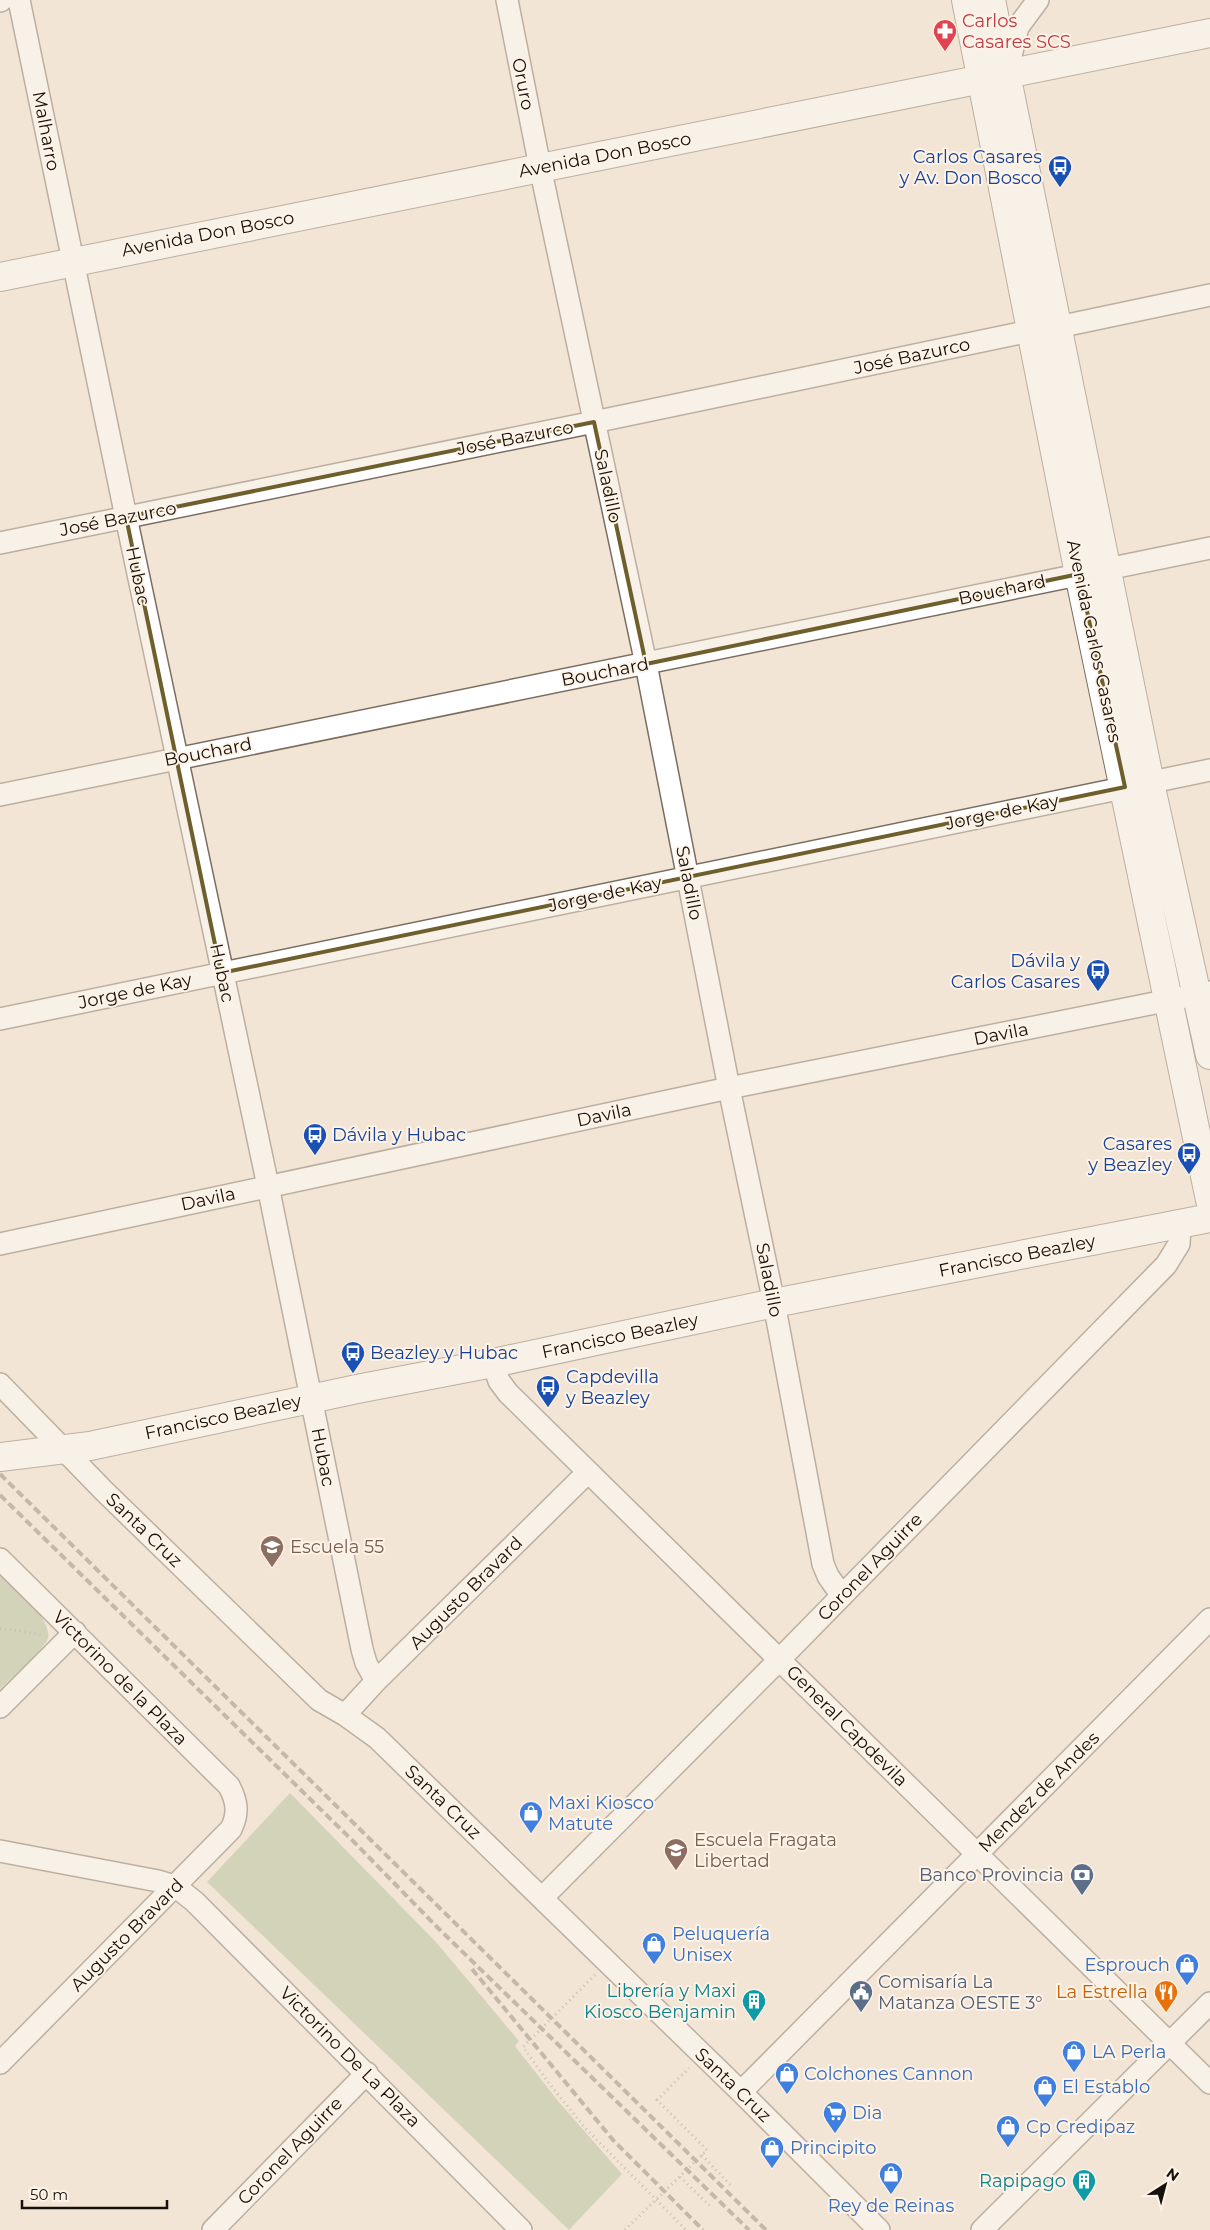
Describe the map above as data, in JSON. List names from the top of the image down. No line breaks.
{"streets":{"main road":["Avenida Don Bosco","Avenida Carlos Casares","Francisco Beazley"],"street":["Oruro","Malharro","José Bazurco","Saladillo","Hubac","Bouchard","Jorge de Kay","Davila","Santa Cruz","Coronel Aguirre","Augusto Bravard","Victorino de la Plaza","General Capdevila","Mendez de Andes","Victorino De La Plaza"]},"crossings":[["Oruro","Avenida Don Bosco"],["Oruro","Saladillo"],["Malharro","Avenida Don Bosco"],["Malharro","Hubac"],["Avenida Don Bosco","Saladillo"],["Avenida Don Bosco","Hubac"],["Avenida Don Bosco","Avenida Carlos Casares"],["José Bazurco","Saladillo"],["José Bazurco","Hubac"],["José Bazurco","Avenida Carlos Casares"],["Saladillo","Bouchard"],["Saladillo","Jorge de Kay"],["Saladillo","Davila"],["Saladillo","Francisco Beazley"],["Saladillo","Coronel Aguirre"],["Hubac","Bouchard"],["Hubac","Jorge de Kay"],["Hubac","Davila"],["Hubac","Francisco Beazley"],["Hubac","Augusto Bravard"],["Bouchard","Avenida Carlos Casares"],["Avenida Carlos Casares","Jorge de Kay"],["Avenida Carlos Casares","Davila"],["Francisco Beazley","Santa Cruz"],["Francisco Beazley","Coronel Aguirre"],["Francisco Beazley","General Capdevila"],["Santa Cruz","Coronel Aguirre"],["Santa Cruz","Augusto Bravard"],["Santa Cruz","Mendez de Andes"],["Coronel Aguirre","General Capdevila"],["Coronel Aguirre","Victorino De La Plaza"],["Augusto Bravard","Victorino de la Plaza"],["Augusto Bravard","General Capdevila"],["Augusto Bravard","Victorino De La Plaza"],["General Capdevila","Mendez de Andes"]],"places":{"pharmacy":["Carlos Casares SCS"],"bus stop":["Carlos Casares y Av. Don Bosco","Dávila y Carlos Casares","Dávila y Hubac","Casares y Beazley","Beazley y Hubac","Capdevilla y Beazley"],"school or university":["Escuela 55","Escuela Fragata Libertad"],"shop":["Maxi Kiosco Matute","Peluquería Unisex","Esprouch","LA Perla","Colchones Cannon","El Establo","Cp Credipaz","Principito","Rey de Reinas"],"bank":["Banco Provincia"],"public building":["Comisaría La Matanza OESTE 3°"],"restaurant":["La Estrella"],"building":["Librería y Maxi Kiosco Benjamin","Rapipago"],"supermarket":["Dia"]},"scale_bar":"50 m","north":"top right"}
